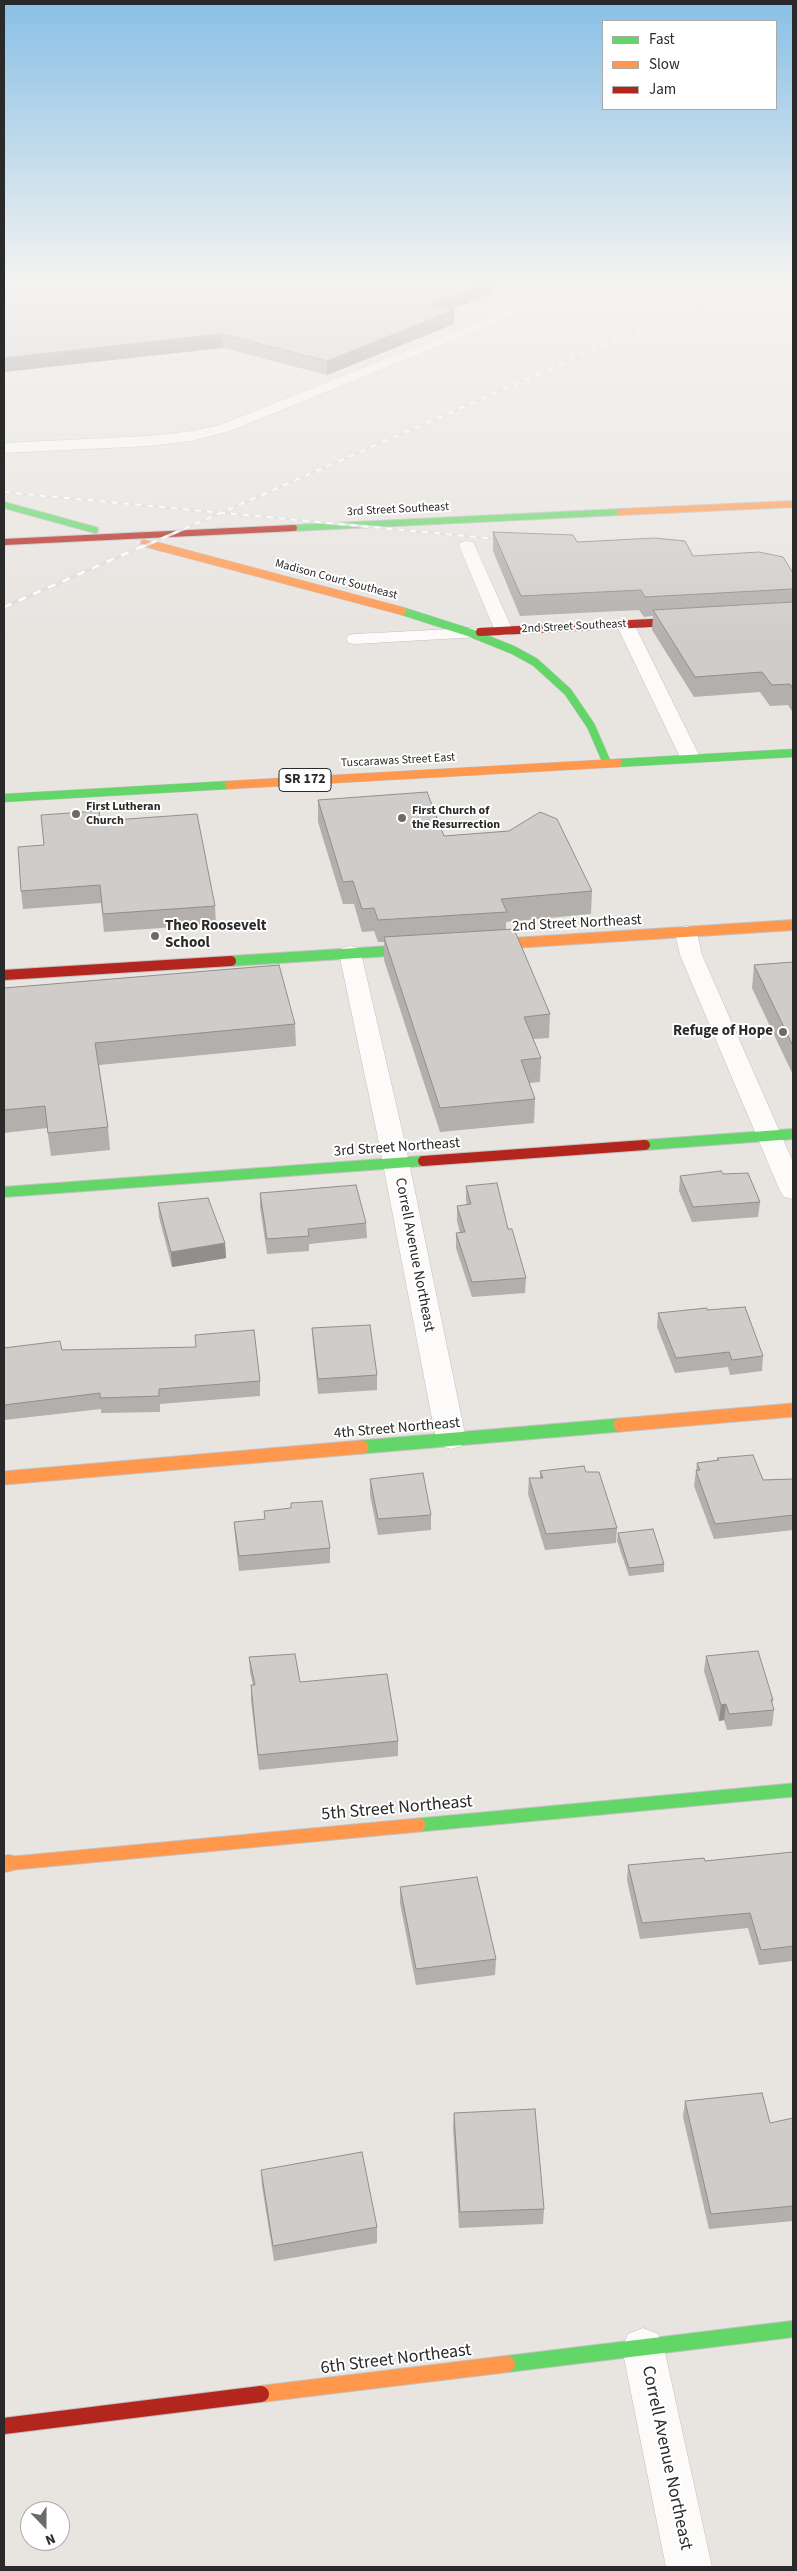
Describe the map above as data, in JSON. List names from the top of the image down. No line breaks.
{"streets":{"street":["3rd Street Southeast","Madison Court Southeast","2nd Street Southeast","Tuscarawas Street East","SR 172","2nd Street Northeast","3rd Street Northeast","Correll Avenue Northeast","4th Street Northeast","5th Street Northeast","6th Street Northeast"]},"crossings":[["3rd Street Southeast","Madison Court Southeast"],["Madison Court Southeast","2nd Street Southeast"],["Madison Court Southeast","Tuscarawas Street East"],["3rd Street Northeast","Correll Avenue Northeast"],["Correll Avenue Northeast","4th Street Northeast"],["Correll Avenue Northeast","6th Street Northeast"]],"places":["First Lutheran Church","First Church of the Resurrection","Theo Roosevelt School","Refuge of Hope"],"legend":["Fast","Slow","Jam"],"north":"bottom"}
